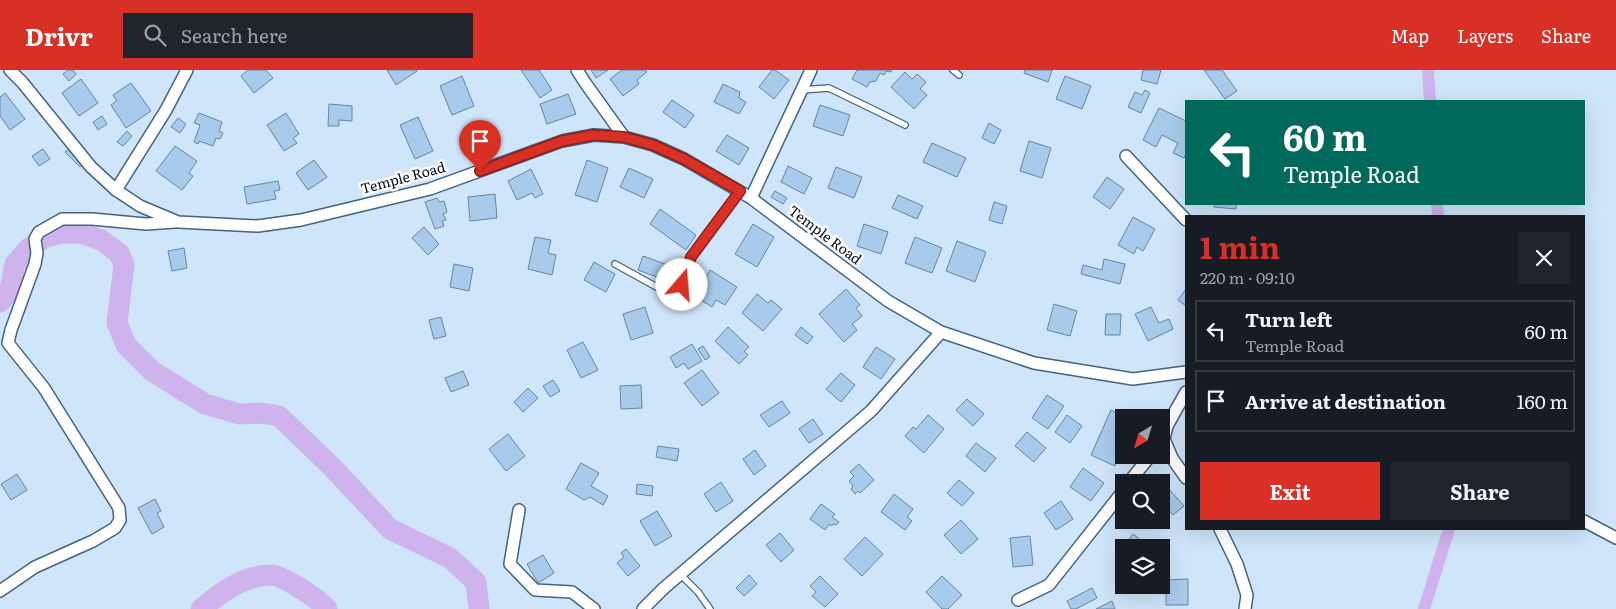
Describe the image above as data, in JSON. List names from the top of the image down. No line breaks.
{"streets":{"street":["Temple Road"]},"north":"bottom left","page":{"header":"Drivr","search":"Search here","nav":["Map","Layers","Share"],"turn":["60 m","Temple Road"],"heading":["1 min","220 m · 09:10"],"list":[{"name":"Turn left","note":"Temple Road","value":"60 m"},{"name":"Arrive at destination","value":"160 m"}],"buttons":["Exit","Share"]}}
